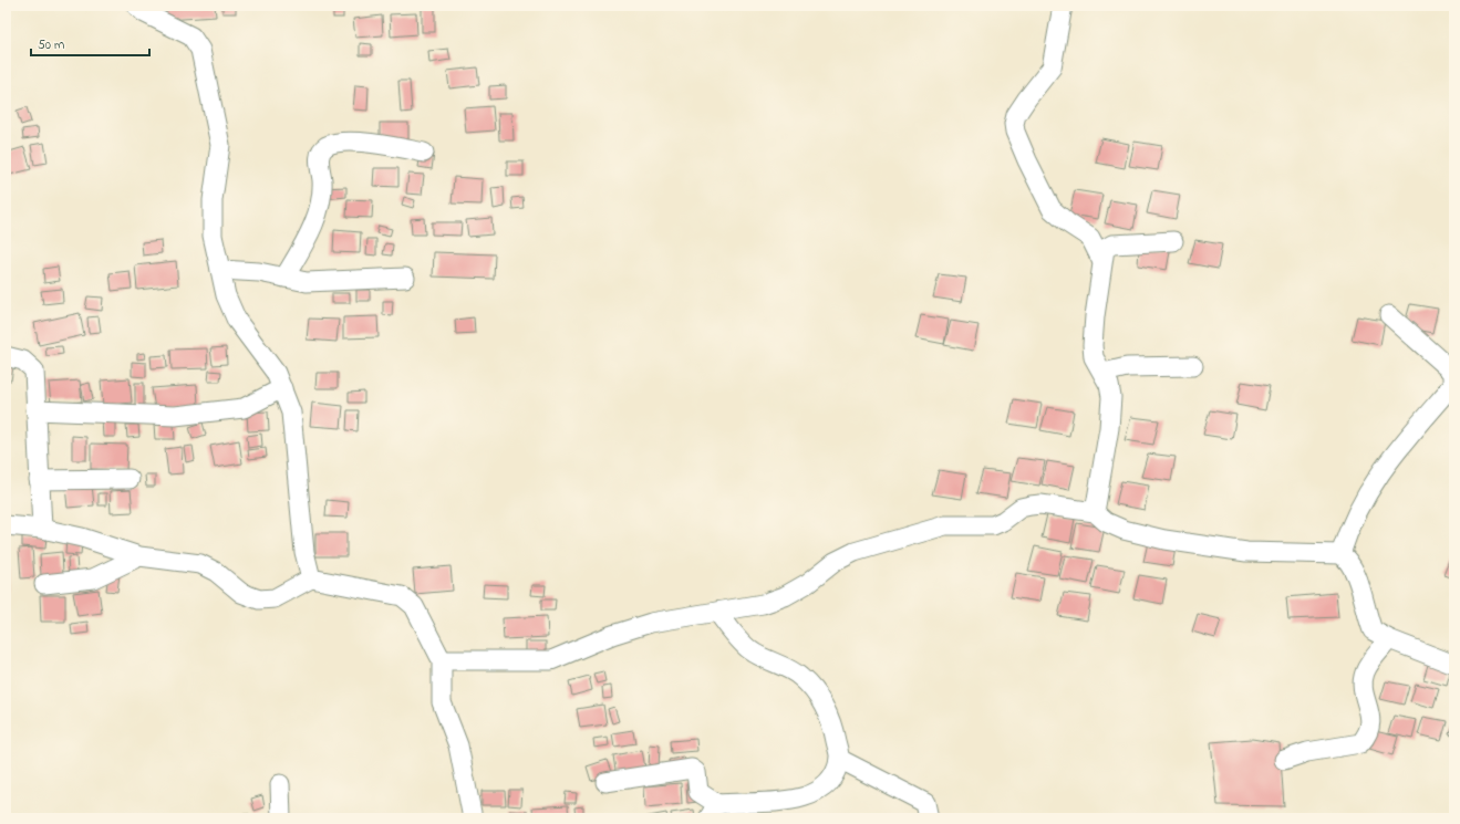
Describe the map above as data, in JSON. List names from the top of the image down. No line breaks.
{"scale_bar":"50 m"}
